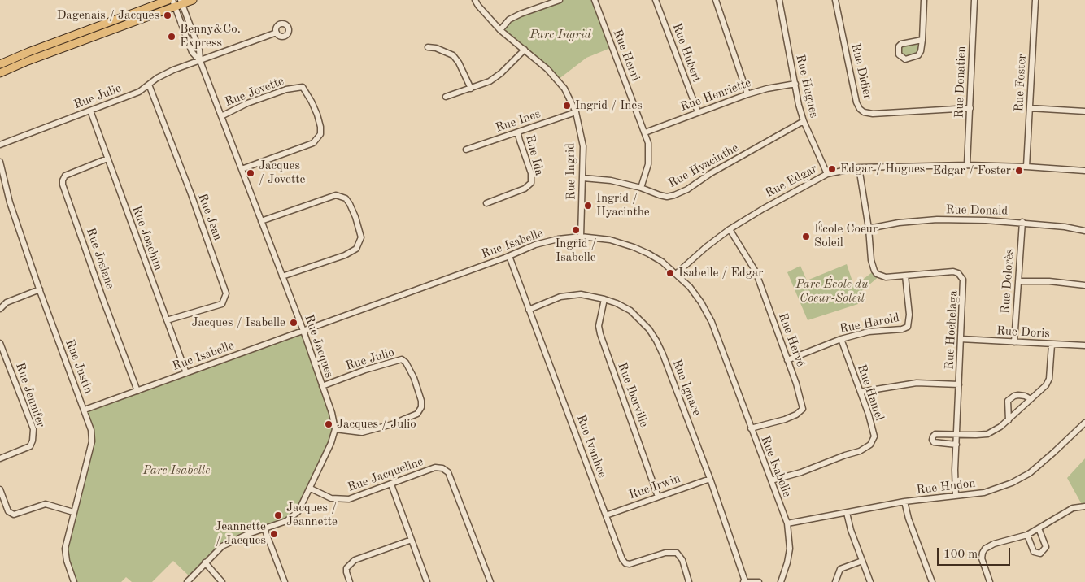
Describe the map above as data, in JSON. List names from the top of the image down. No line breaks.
{"streets":{"street":["Rue Hubert","Rue Henri","Rue Didier","Rue Donatien","Rue Foster","Rue Hugues","Rue Jovette","Rue Henriette","Rue Julie","Rue Ines","Rue Ida","Rue Hyacinthe","Rue Ingrid","Rue Edgar","Rue Donald","Rue Jean","Rue Joachim","Rue Isabelle","Rue Josiane","Rue Dolorès","Rue Harold","Rue Hochelaga","Rue Doris","Rue Hervé","Rue Jacques","Rue Julio","Rue Justin","Rue Ignace","Rue Hamel","Rue Jennifer","Rue Iberville","Rue Ivanhoe","Rue Jacqueline","Rue Irwin","Rue Hudon"]},"crossings":[["Rue Hubert","Rue Henriette"],["Rue Henri","Rue Henriette"],["Rue Henri","Rue Hyacinthe"],["Rue Didier","Rue Donatien"],["Rue Donatien","Rue Edgar"],["Rue Foster","Rue Edgar"],["Rue Hugues","Rue Henriette"],["Rue Hugues","Rue Hyacinthe"],["Rue Hugues","Rue Edgar"],["Rue Jovette","Rue Jacques"],["Rue Julie","Rue Jean"],["Rue Julie","Rue Joachim"],["Rue Julie","Rue Jacques"],["Rue Ines","Rue Ida"],["Rue Ines","Rue Ingrid"],["Rue Hyacinthe","Rue Ingrid"],["Rue Ingrid","Rue Isabelle"],["Rue Edgar","Rue Isabelle"],["Rue Edgar","Rue Hochelaga"],["Rue Edgar","Rue Hervé"],["Rue Donald","Rue Dolorès"],["Rue Donald","Rue Hochelaga"],["Rue Jean","Rue Joachim"],["Rue Joachim","Rue Isabelle"],["Rue Joachim","Rue Josiane"],["Rue Isabelle","Rue Josiane"],["Rue Isabelle","Rue Hervé"],["Rue Isabelle","Rue Jacques"],["Rue Isabelle","Rue Justin"],["Rue Isabelle","Rue Hamel"],["Rue Isabelle","Rue Ivanhoe"],["Rue Isabelle","Rue Hudon"],["Rue Dolorès","Rue Doris"],["Rue Harold","Rue Hochelaga"],["Rue Harold","Rue Hervé"],["Rue Harold","Rue Hamel"],["Rue Hochelaga","Rue Doris"],["Rue Hochelaga","Rue Hudon"],["Rue Jacques","Rue Julio"],["Rue Ignace","Rue Iberville"],["Rue Ignace","Rue Ivanhoe"],["Rue Ignace","Rue Irwin"],["Rue Iberville","Rue Irwin"],["Rue Ivanhoe","Rue Irwin"]],"parks":["Parc Ingrid","Parc École du Coeur-Soleil","Parc Isabelle"],"places":["Dagenais / Jacques","Benny&Co. Express","Ingrid / Ines","Edgar / Hugues","Edgar / Foster","Jacques / Jovette","Ingrid / Hyacinthe","Ingrid / Isabelle","École Coeur Soleil","Isabelle / Edgar","Jacques / Isabelle","Jacques / Julio","Jacques / Jeannette","Jeannette / Jacques"],"scale_bar":"100 m"}
